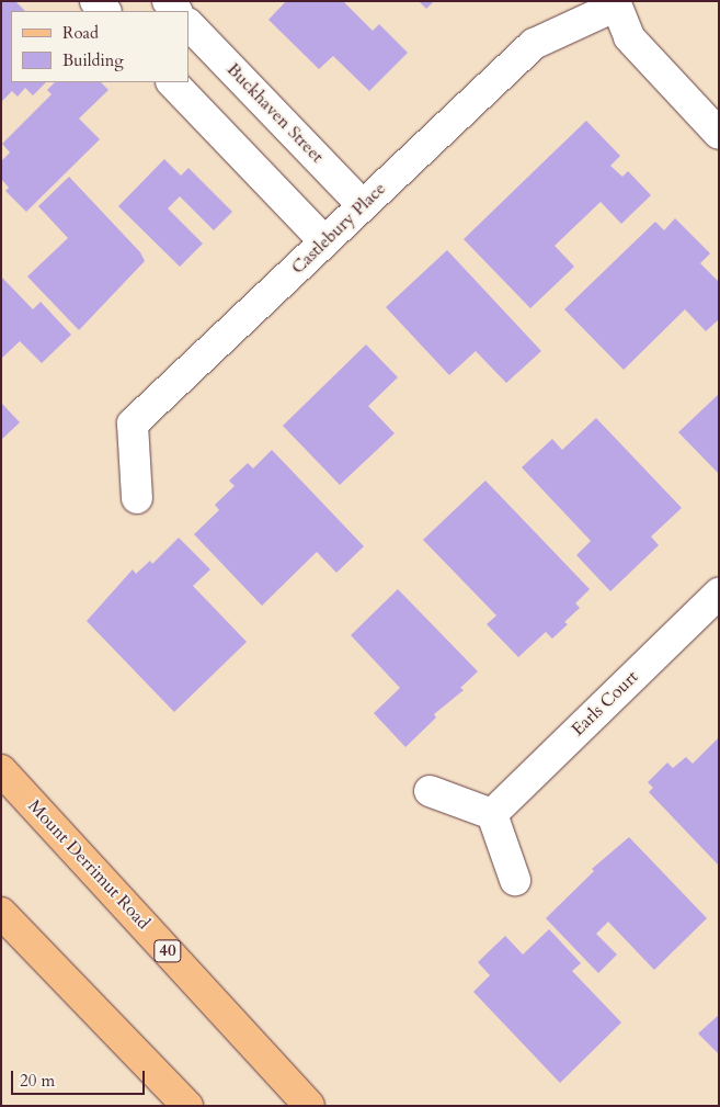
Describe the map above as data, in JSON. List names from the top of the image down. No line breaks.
{"streets":{"main road":["Mount Derrimut Road","40"],"street":["Buckhaven Street","Castlebury Place","Earls Court"]},"crossings":[["Buckhaven Street","Castlebury Place"]],"legend":["Road","Building"],"scale_bar":"20 m"}
